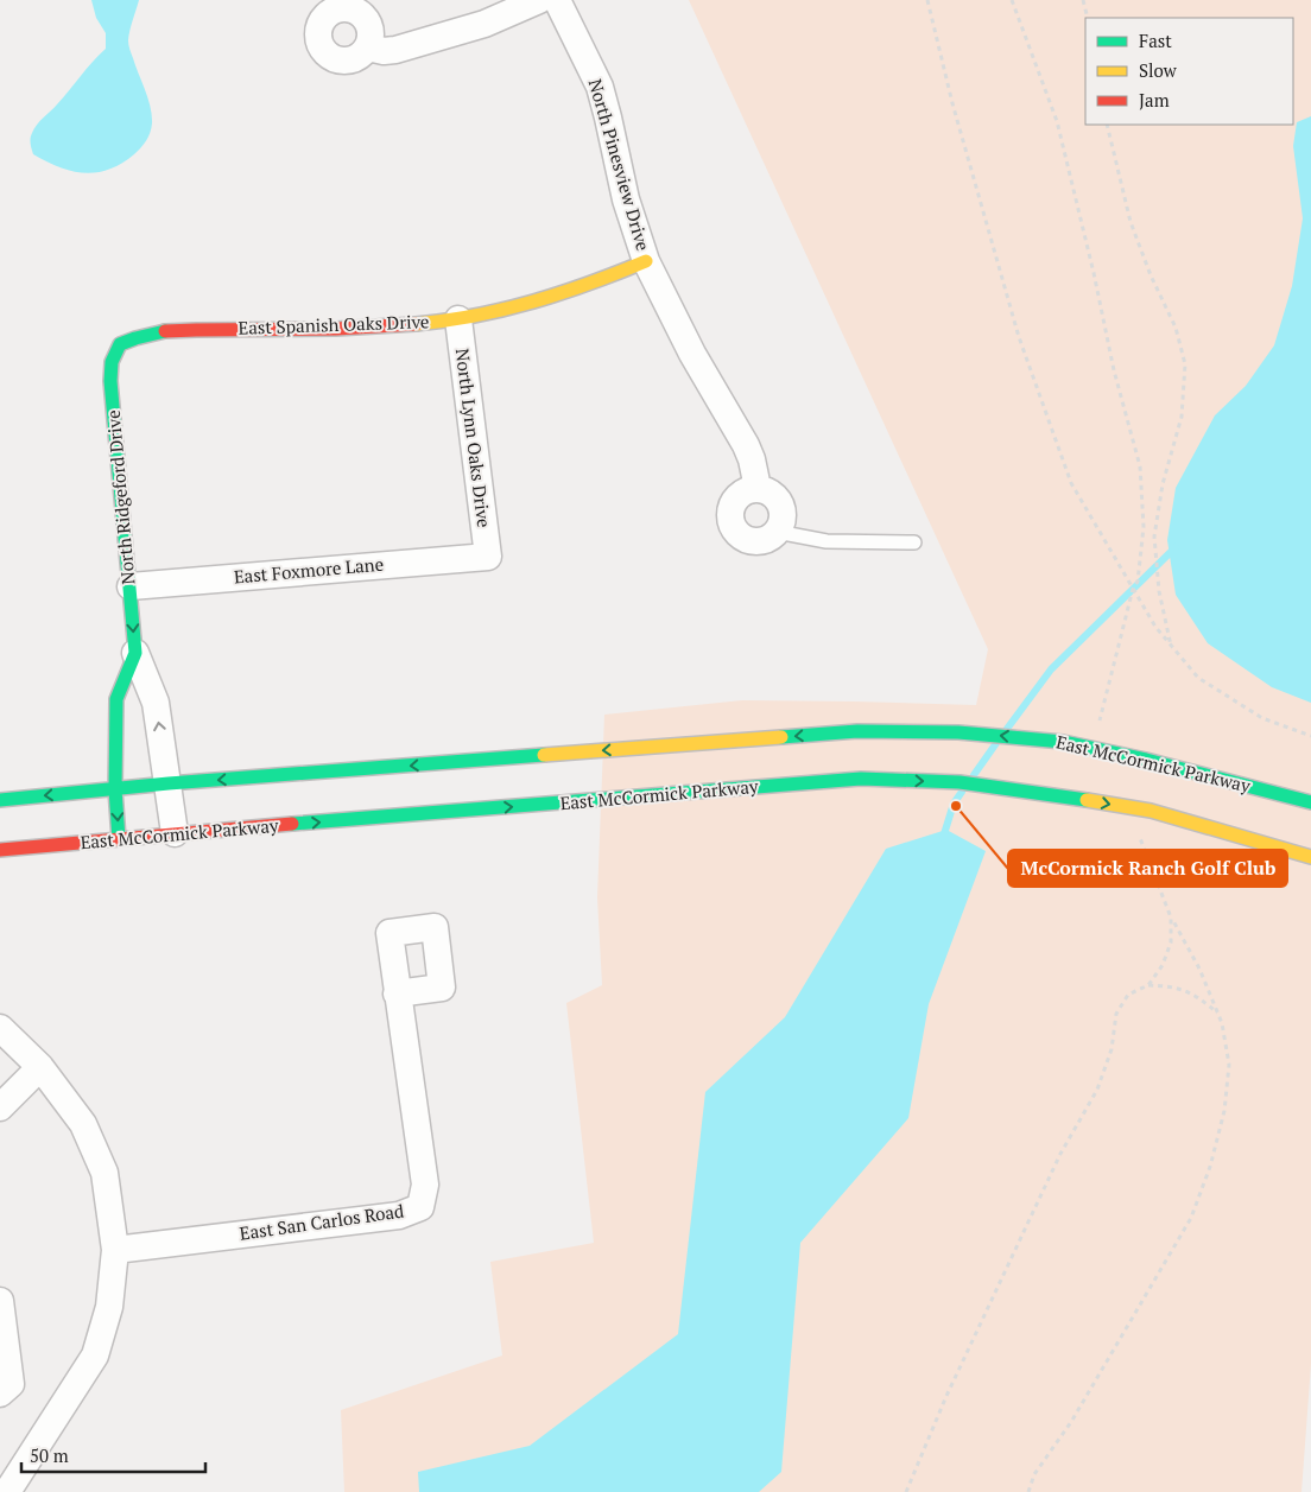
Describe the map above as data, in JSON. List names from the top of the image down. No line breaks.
{"streets":{"main road":["East Spanish Oaks Drive","North Ridgeford Drive","East McCormick Parkway"],"street":["North Pinesview Drive","North Lynn Oaks Drive","East Foxmore Lane","East San Carlos Road"]},"crossings":[["North Pinesview Drive","East Spanish Oaks Drive"],["East Spanish Oaks Drive","North Lynn Oaks Drive"],["East Spanish Oaks Drive","North Ridgeford Drive"],["North Lynn Oaks Drive","East Foxmore Lane"],["North Ridgeford Drive","East Foxmore Lane"],["North Ridgeford Drive","East McCormick Parkway"]],"places":["McCormick Ranch Golf Club"],"legend":["Fast","Slow","Jam"],"scale_bar":"50 m"}
